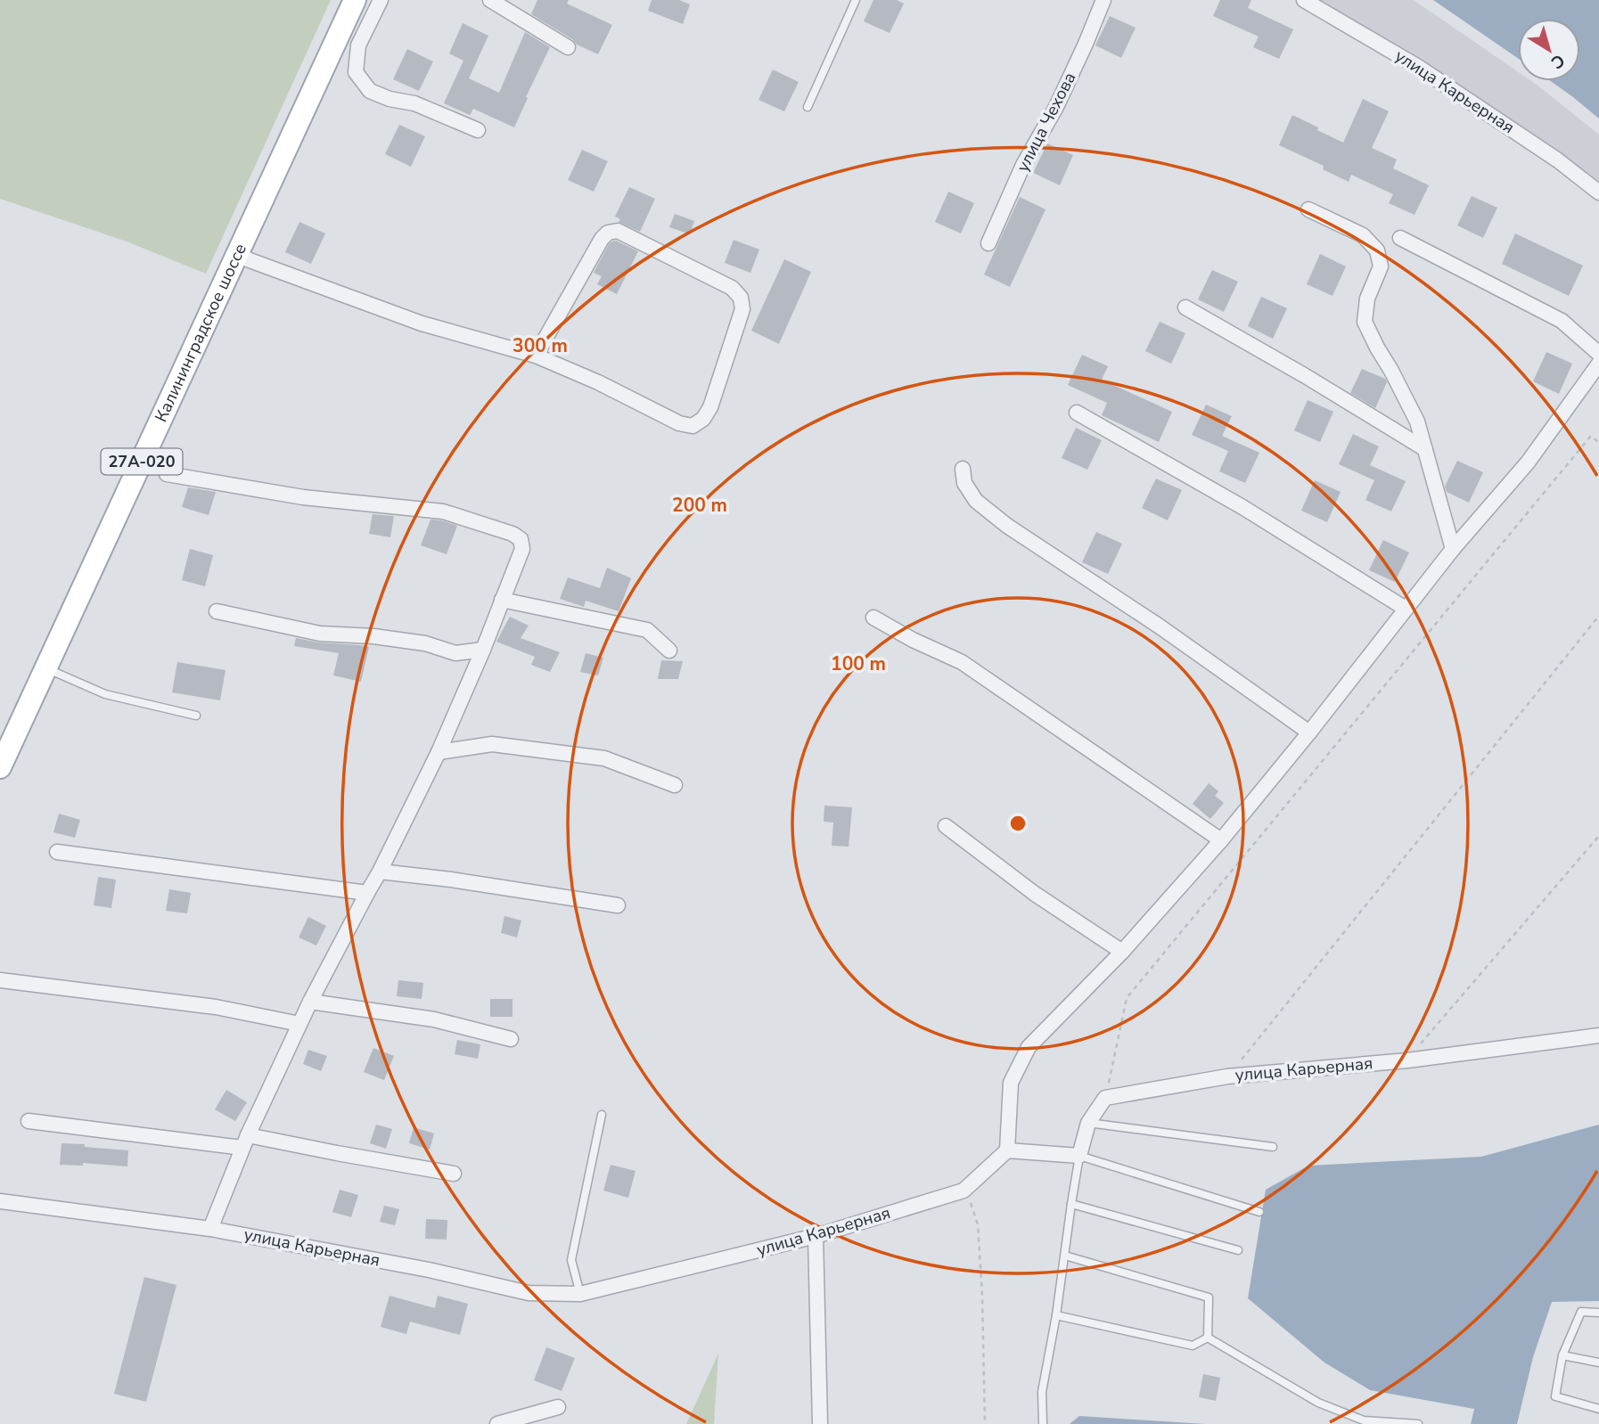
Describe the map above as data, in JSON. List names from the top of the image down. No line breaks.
{"streets":{"main road":["Калининградское шоссе","27А-020"],"street":["улица Карьерная","улица Чехова"]},"north":"bottom right","rings":["300 m","200 m","100 m"]}
